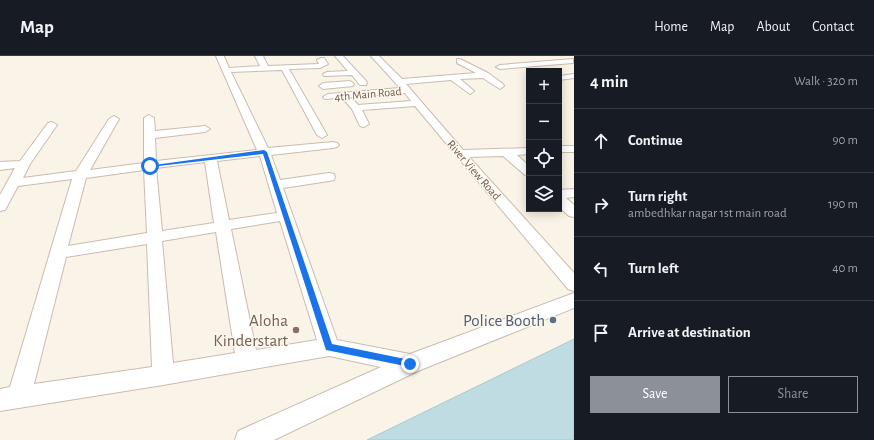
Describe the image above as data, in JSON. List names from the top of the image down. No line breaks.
{"streets":{"street":["4th Main Road","River View Road"]},"crossings":[["4th Main Road","River View Road"]],"places":["Police Booth","Aloha Kinderstart"],"page":{"header":"Map","nav":["Home","Map","About","Contact"],"heading":["4 min","Walk · 320 m"],"map_buttons":["+","−"],"list":[["Continue","90 m"],["Turn right","ambedhkar nagar 1st main road","190 m"],["Turn left","40 m"],"Arrive at destination"],"buttons":["Save","Share"]}}
